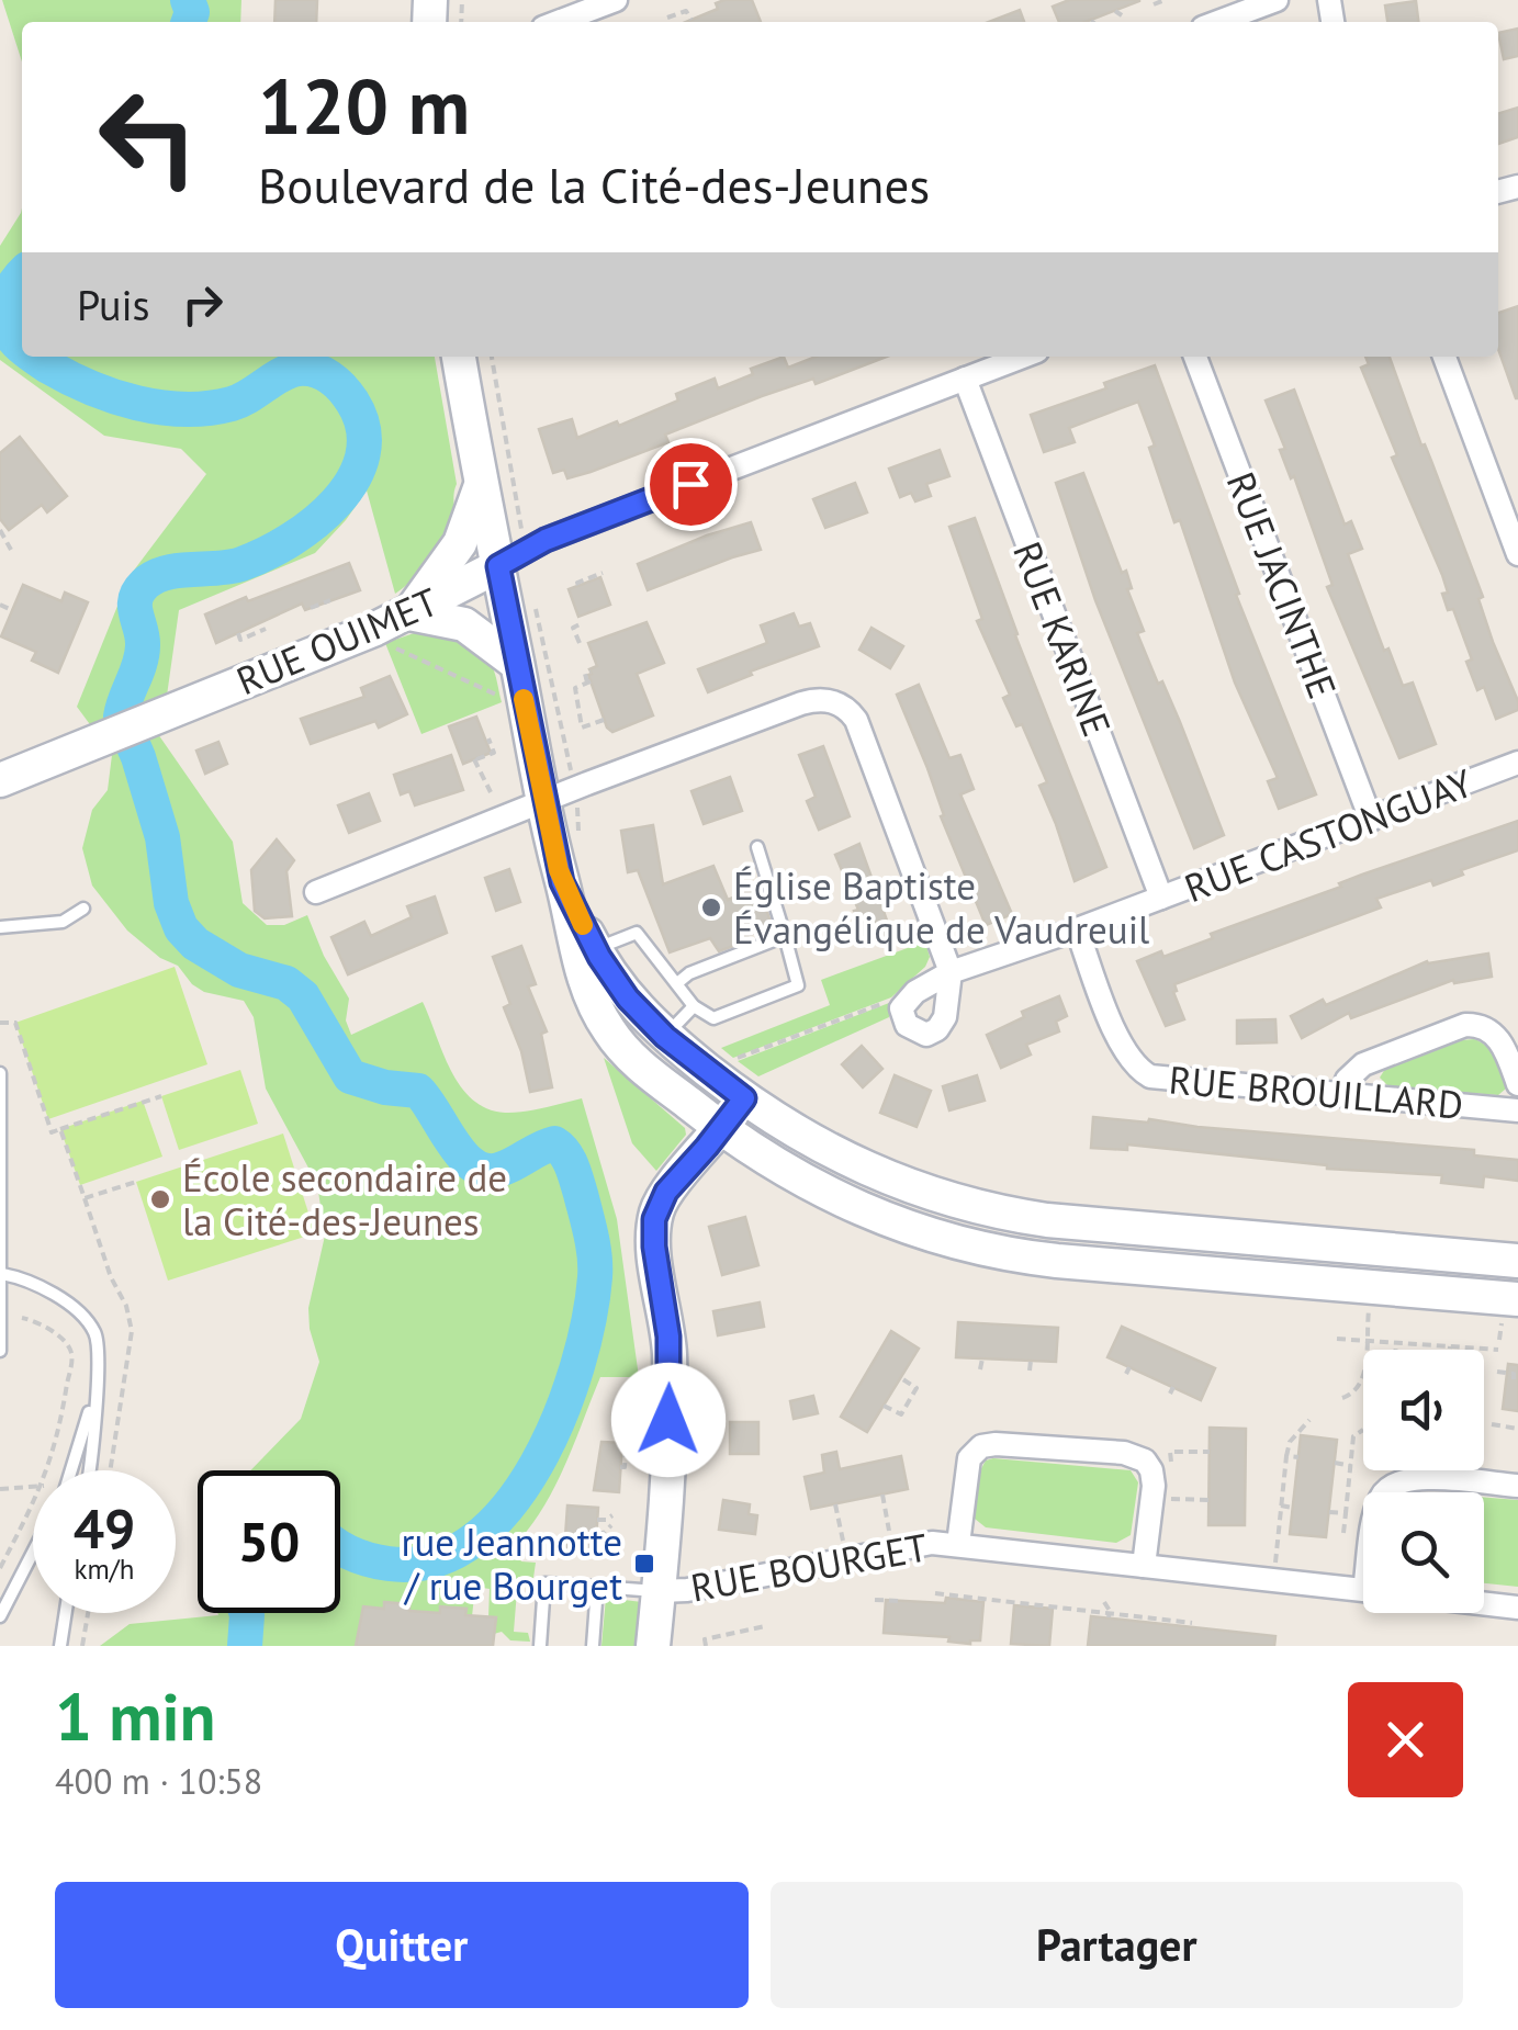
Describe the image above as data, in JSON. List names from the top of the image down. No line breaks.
{"streets":{"main road":["RUE OUIMET"],"street":["RUE JACINTHE","RUE KARINE","RUE CASTONGUAY","RUE BROUILLARD","RUE BOURGET"]},"crossings":[["RUE JACINTHE","RUE CASTONGUAY"],["RUE KARINE","RUE OUIMET"],["RUE KARINE","RUE CASTONGUAY"],["RUE CASTONGUAY","RUE BROUILLARD"]],"places":{"other":["Église Baptiste Évangélique de Vaudreuil","École secondaire de la Cité-des-Jeunes"],"transit":["rue Jeannotte / rue Bourget"]},"page":{"turn":["120 m","Boulevard de la Cité-des-Jeunes"],"then":"Puis","speed":"49 km/h","limit":"50","heading":["1 min","400 m · 10:58"],"buttons":["Quitter","Partager"]}}
